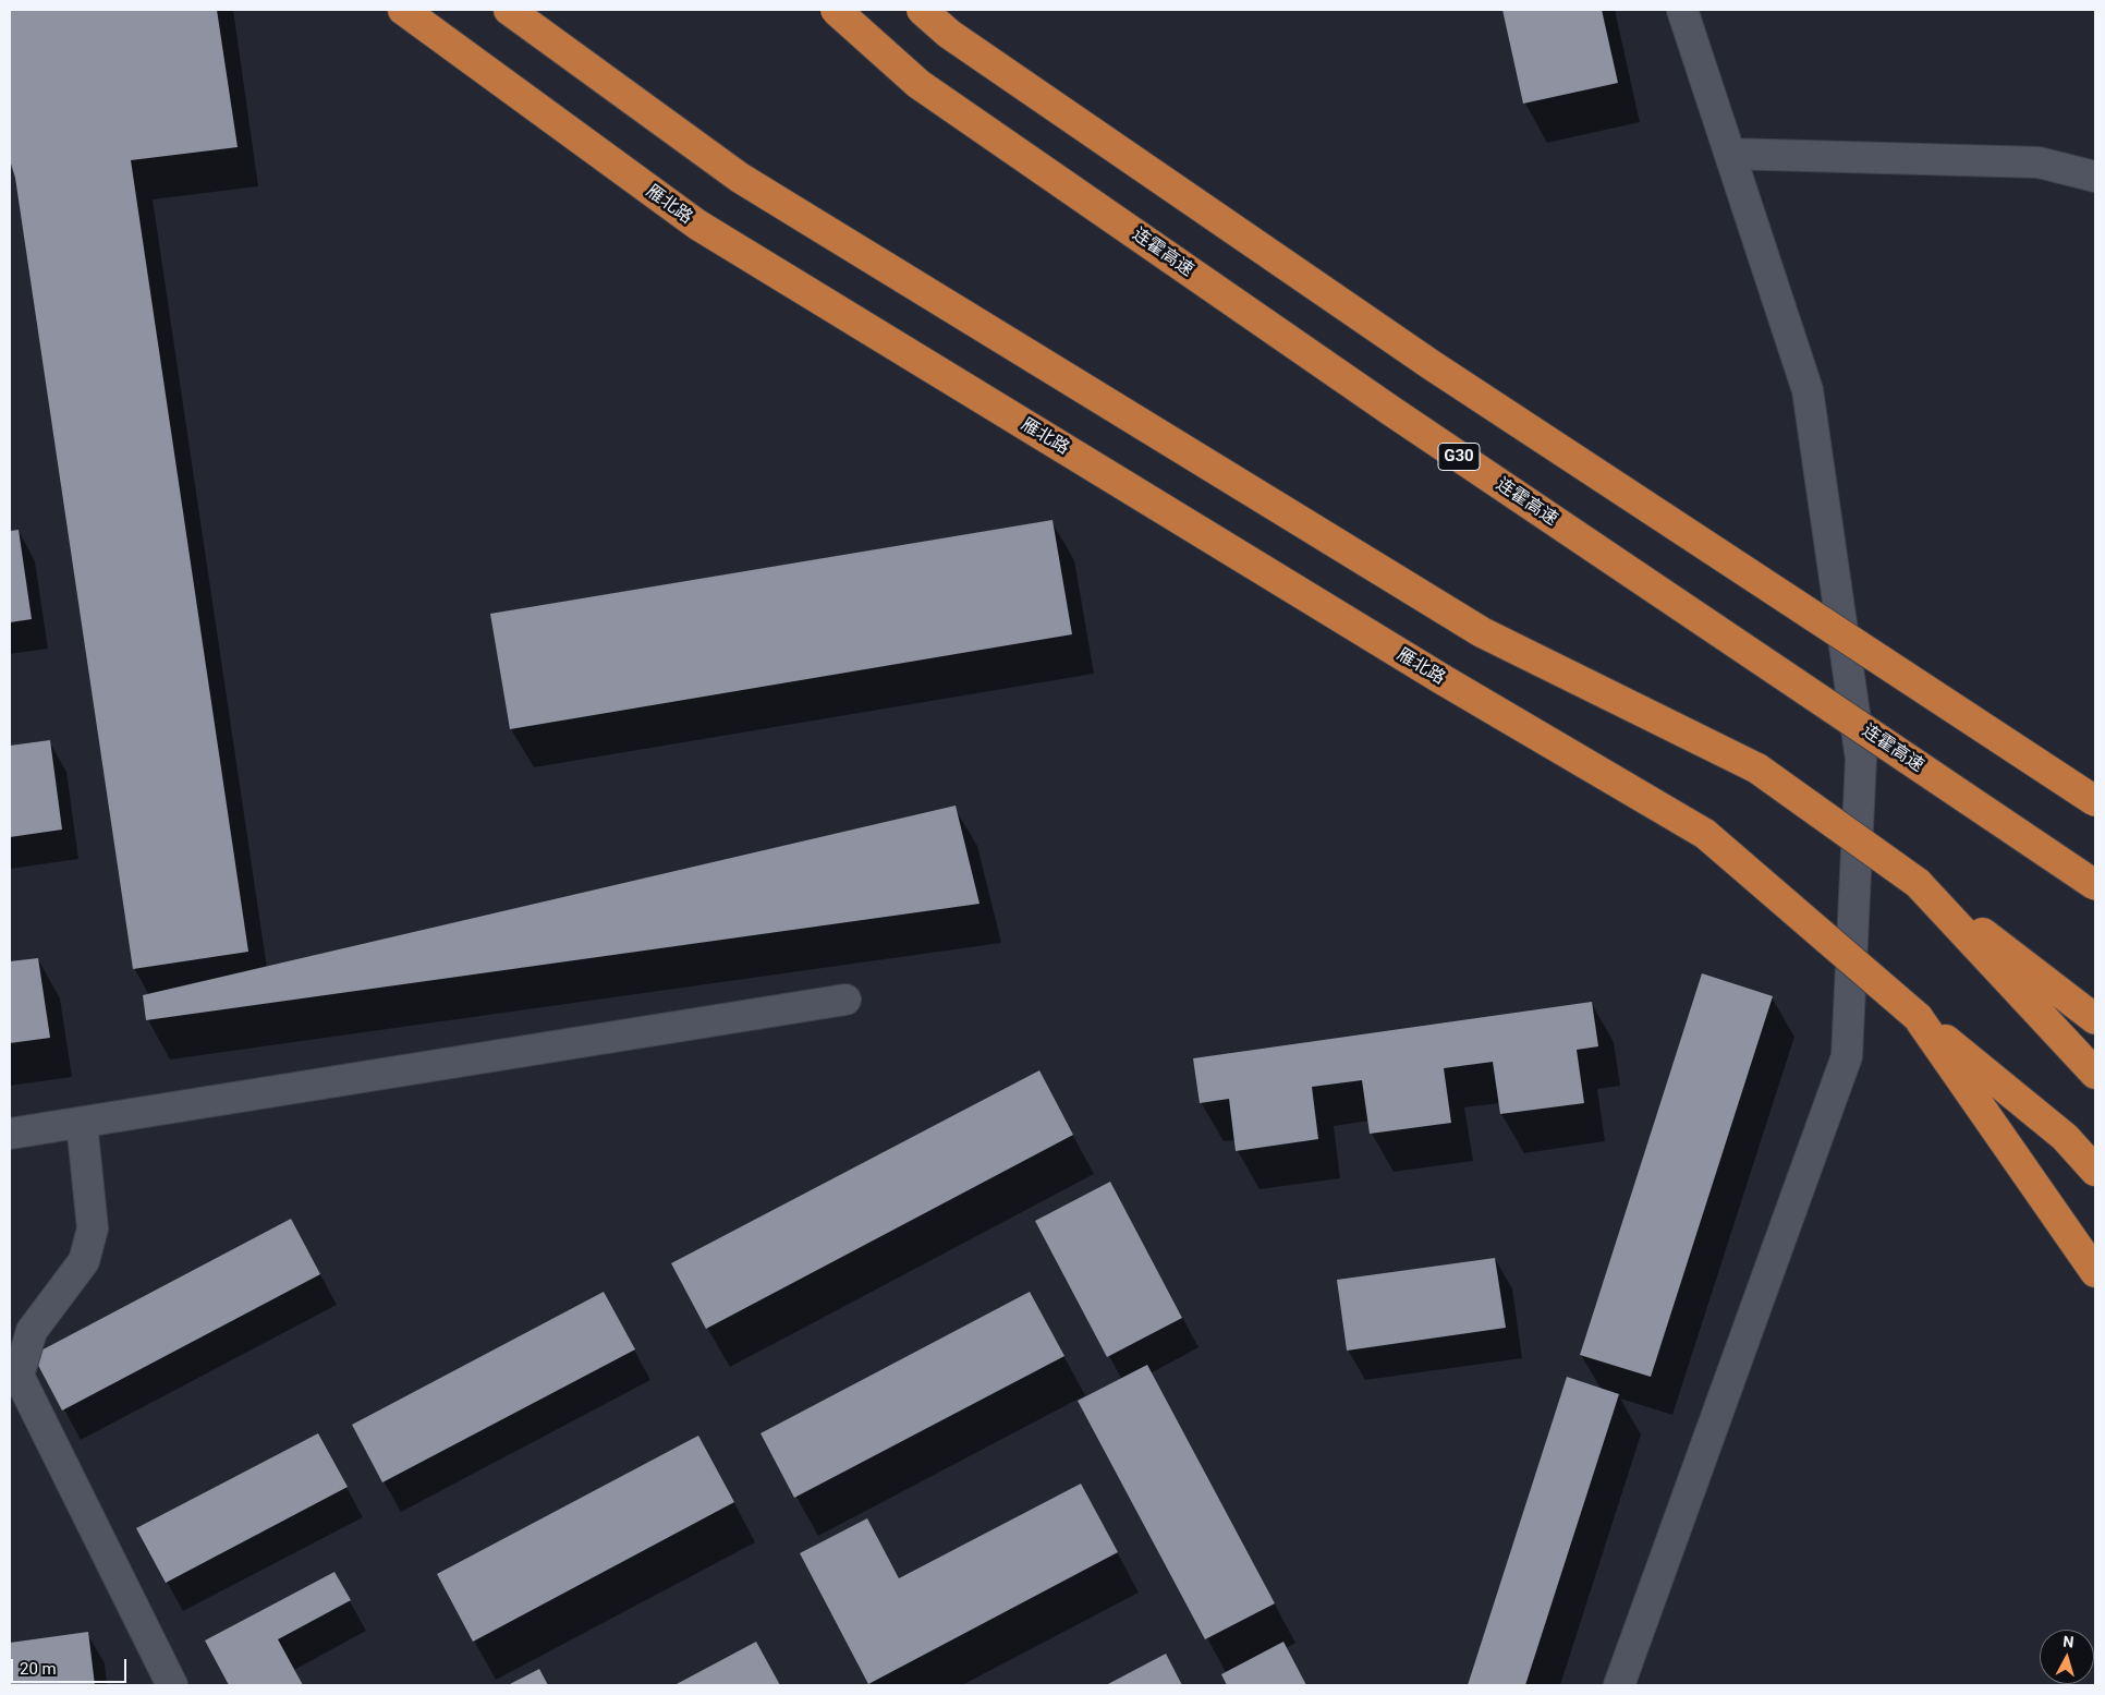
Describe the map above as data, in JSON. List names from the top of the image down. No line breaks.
{"streets":{"highway":["雁北路","连霍高速","G30"]},"scale_bar":"20 m","north":"top"}
